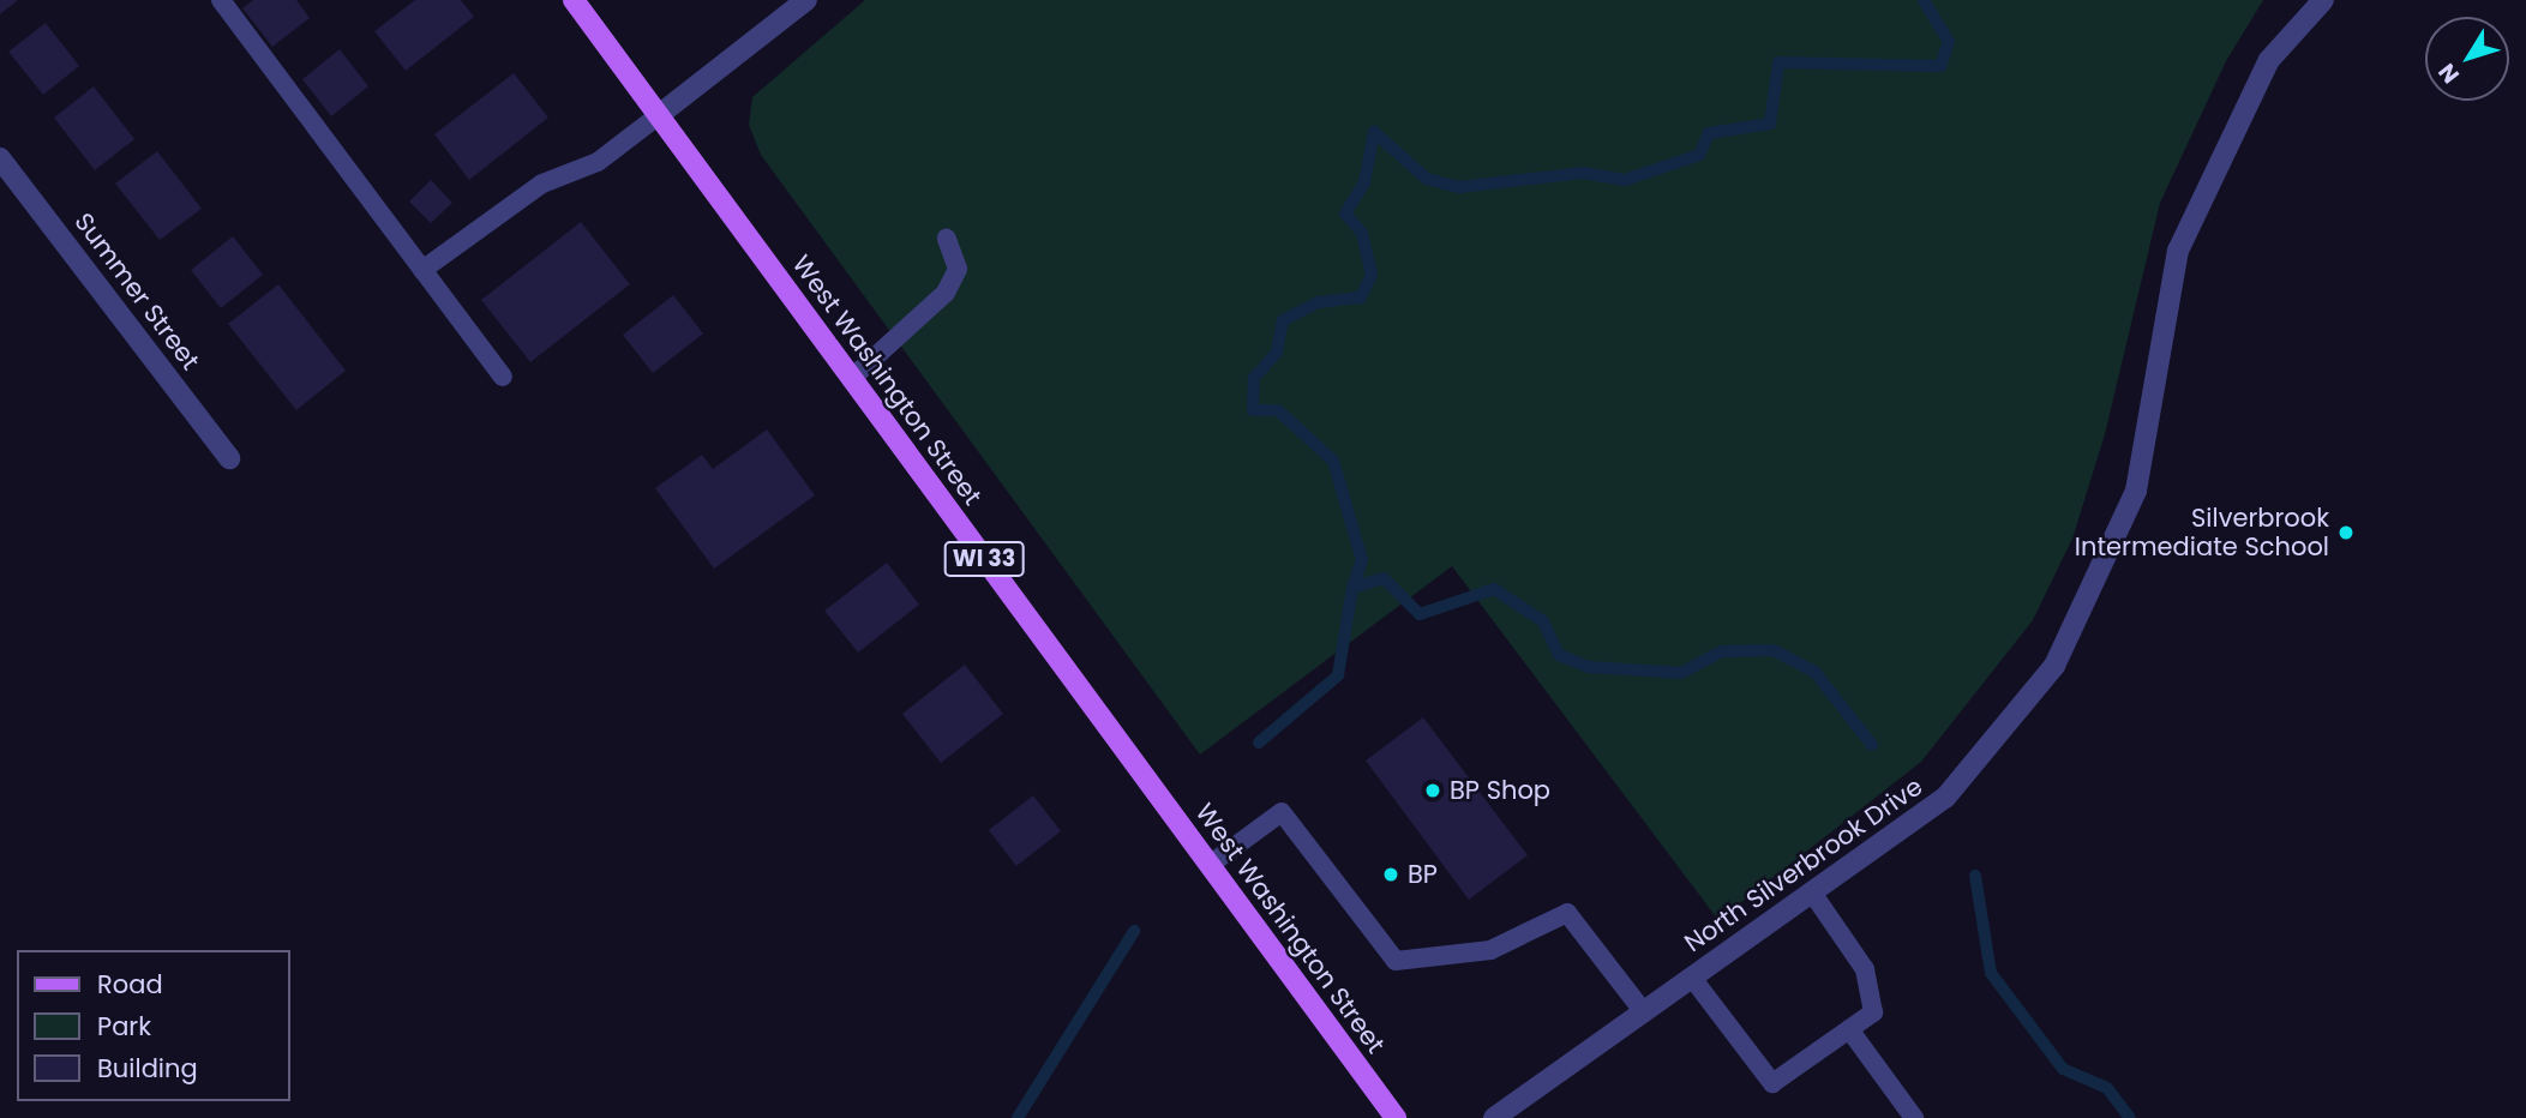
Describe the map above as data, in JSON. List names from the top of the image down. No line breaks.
{"streets":{"main road":["West Washington Street","WI 33"],"street":["Summer Street","North Silverbrook Drive"]},"places":["Silverbrook Intermediate School","BP Shop","BP"],"legend":["Road","Park","Building"],"north":"bottom left"}
